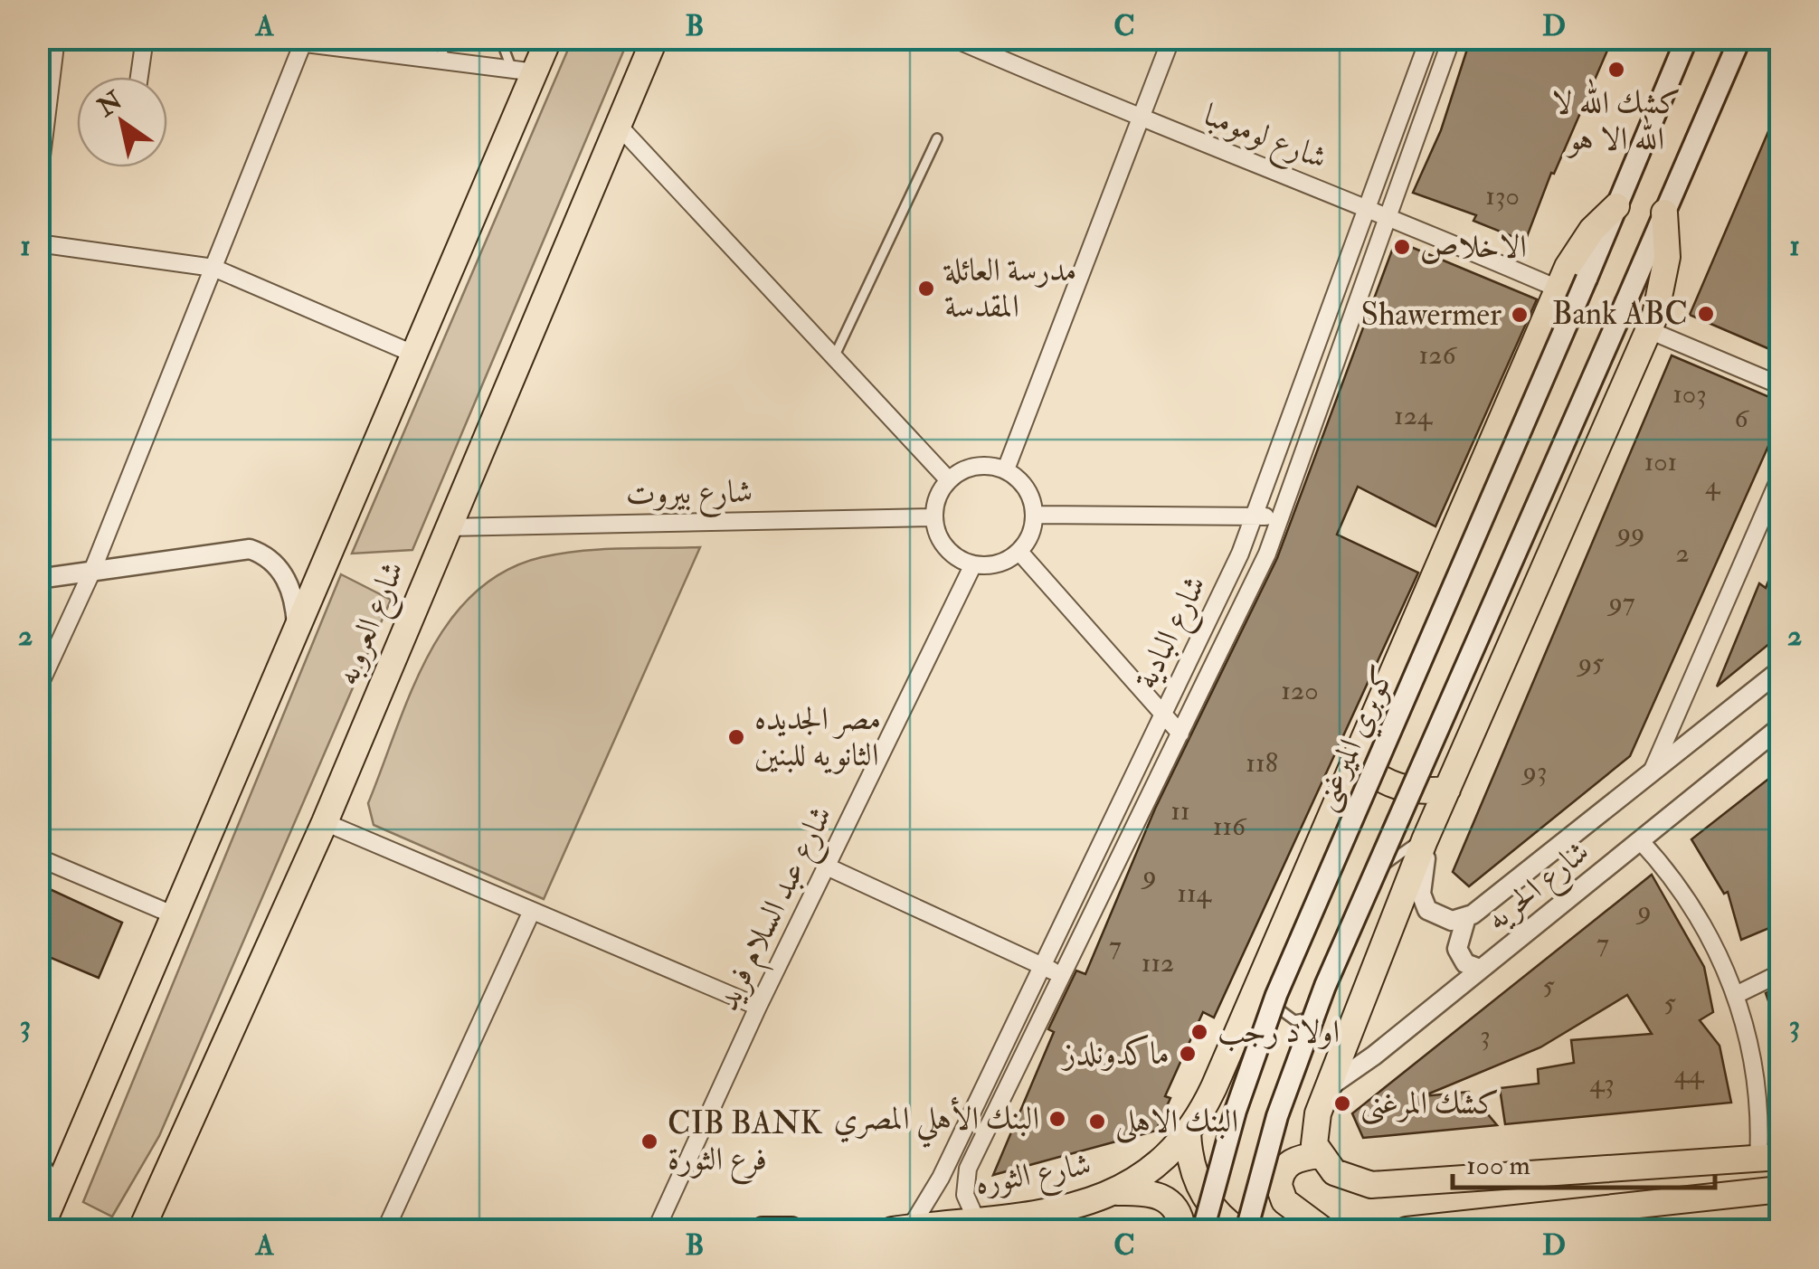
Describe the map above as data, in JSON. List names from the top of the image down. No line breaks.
{"streets":{"highway":["شارع العروبه","شارع الثوره"],"main road":["كوبري الميرغنى"],"street":["شارع لومومبا","شارع بيروت","شارع البادية","شارع الحريه","شارع عبد السلام فريد"]},"crossings":[["شارع لومومبا","شارع البادية"],["شارع لومومبا","شارع الثوره"],["شارع بيروت","شارع العروبه"],["شارع بيروت","شارع عبد السلام فريد"],["شارع البادية","شارع الثوره"],["كوبري الميرغنى","شارع الثوره"]],"places":["كشك الله لا الله الا هو","الاخلاص","مدرسة العائلة المقدسة","Bank ABC","Shawermer","مصر الجديده الثانويه للبنين","اولاد رجب","ماكدونلدز","كشك المرغنى","البنك الأهلي المصري","البنك الاهلى","CIB BANK فرع الثورة"],"house_numbers":["130","126","103","124","6","101","4","99","2","97","95","120","118","93","11","116","9","114","9","7","7","112","5","5","3","44","43"],"scale_bar":"100 m","north":"top left","grid":{"columns":["A","B","C","D"],"rows":["1","2","3"]}}
